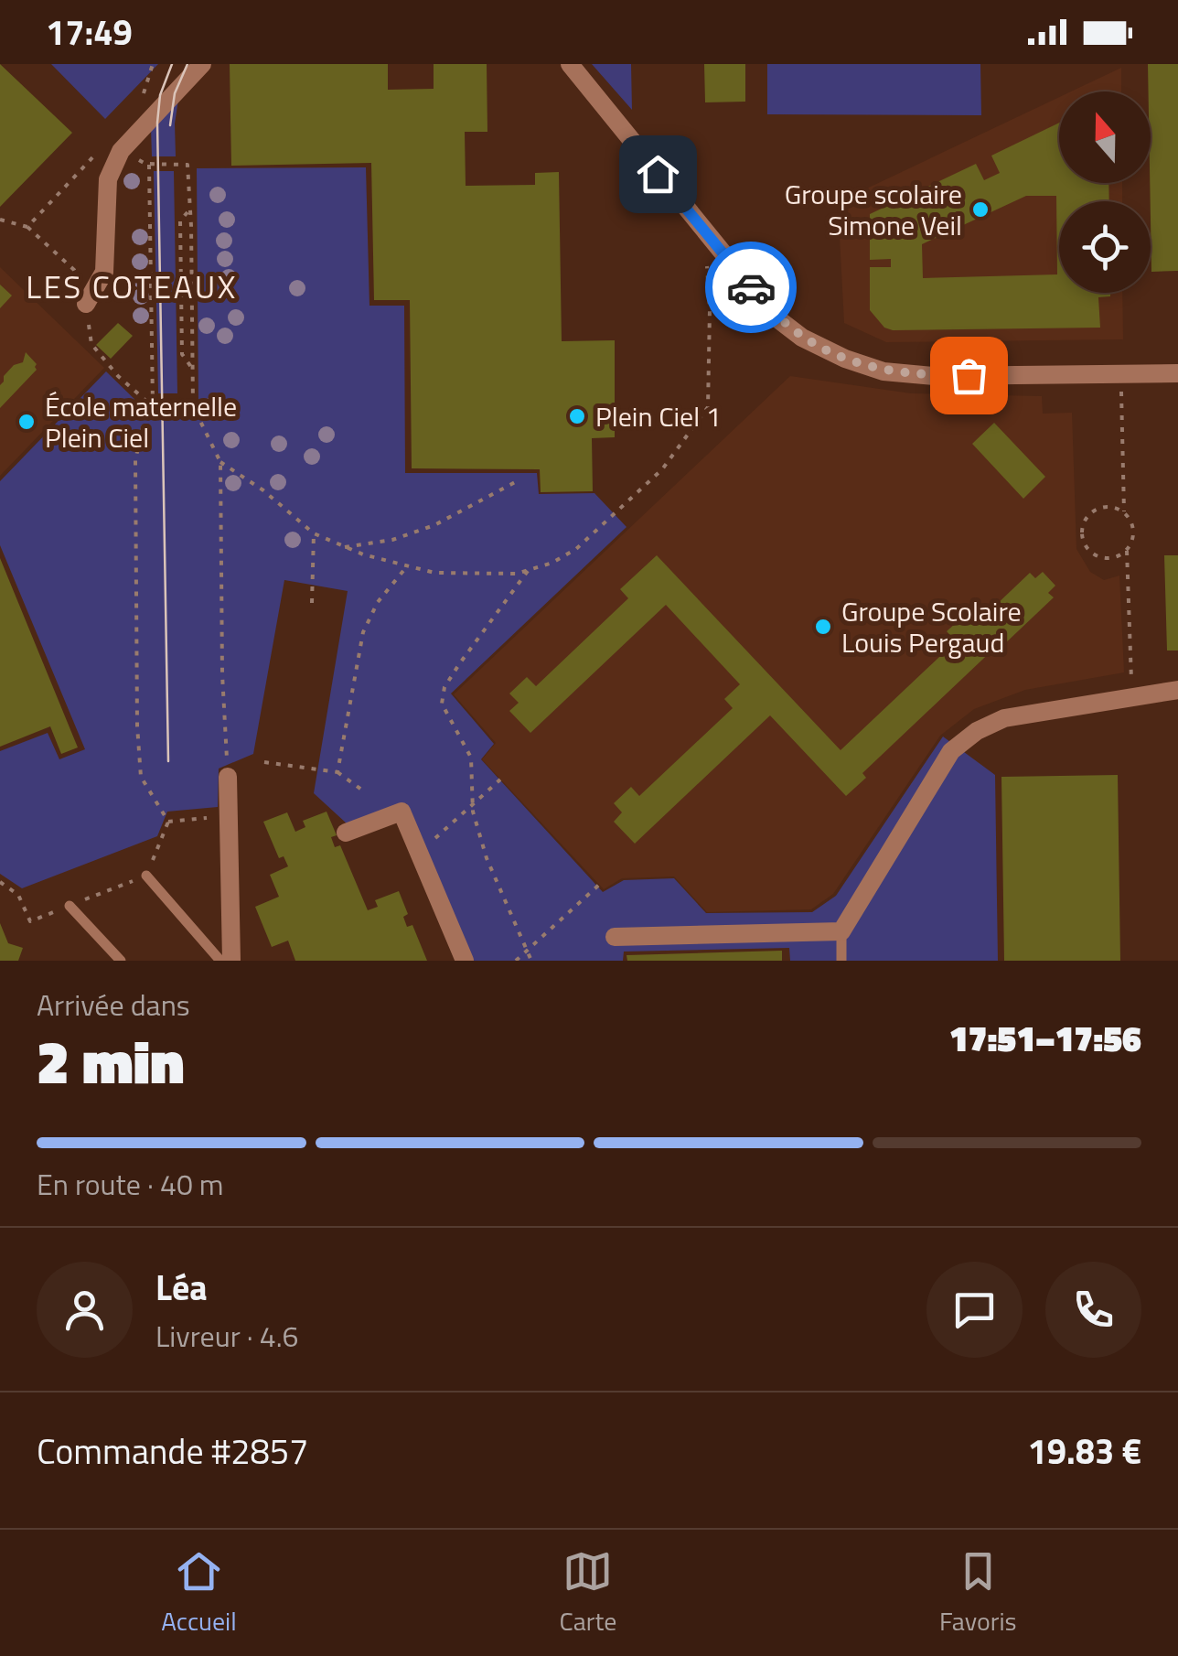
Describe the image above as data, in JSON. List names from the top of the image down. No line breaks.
{"districts":["LES COTEAUX"],"places":["Groupe scolaire Simone Veil","Plein Ciel 1","École maternelle Plein Ciel","Groupe Scolaire Louis Pergaud"],"north":"top","page":{"status":"17:49","heading":["2 min","Arrivée dans","17:51–17:56"],"panel":["Léa","Livreur · 4.6","Commande #2857","19.83 €"],"bar":"En route · 40 m","tabs":["Accueil","Carte","Favoris"]}}
